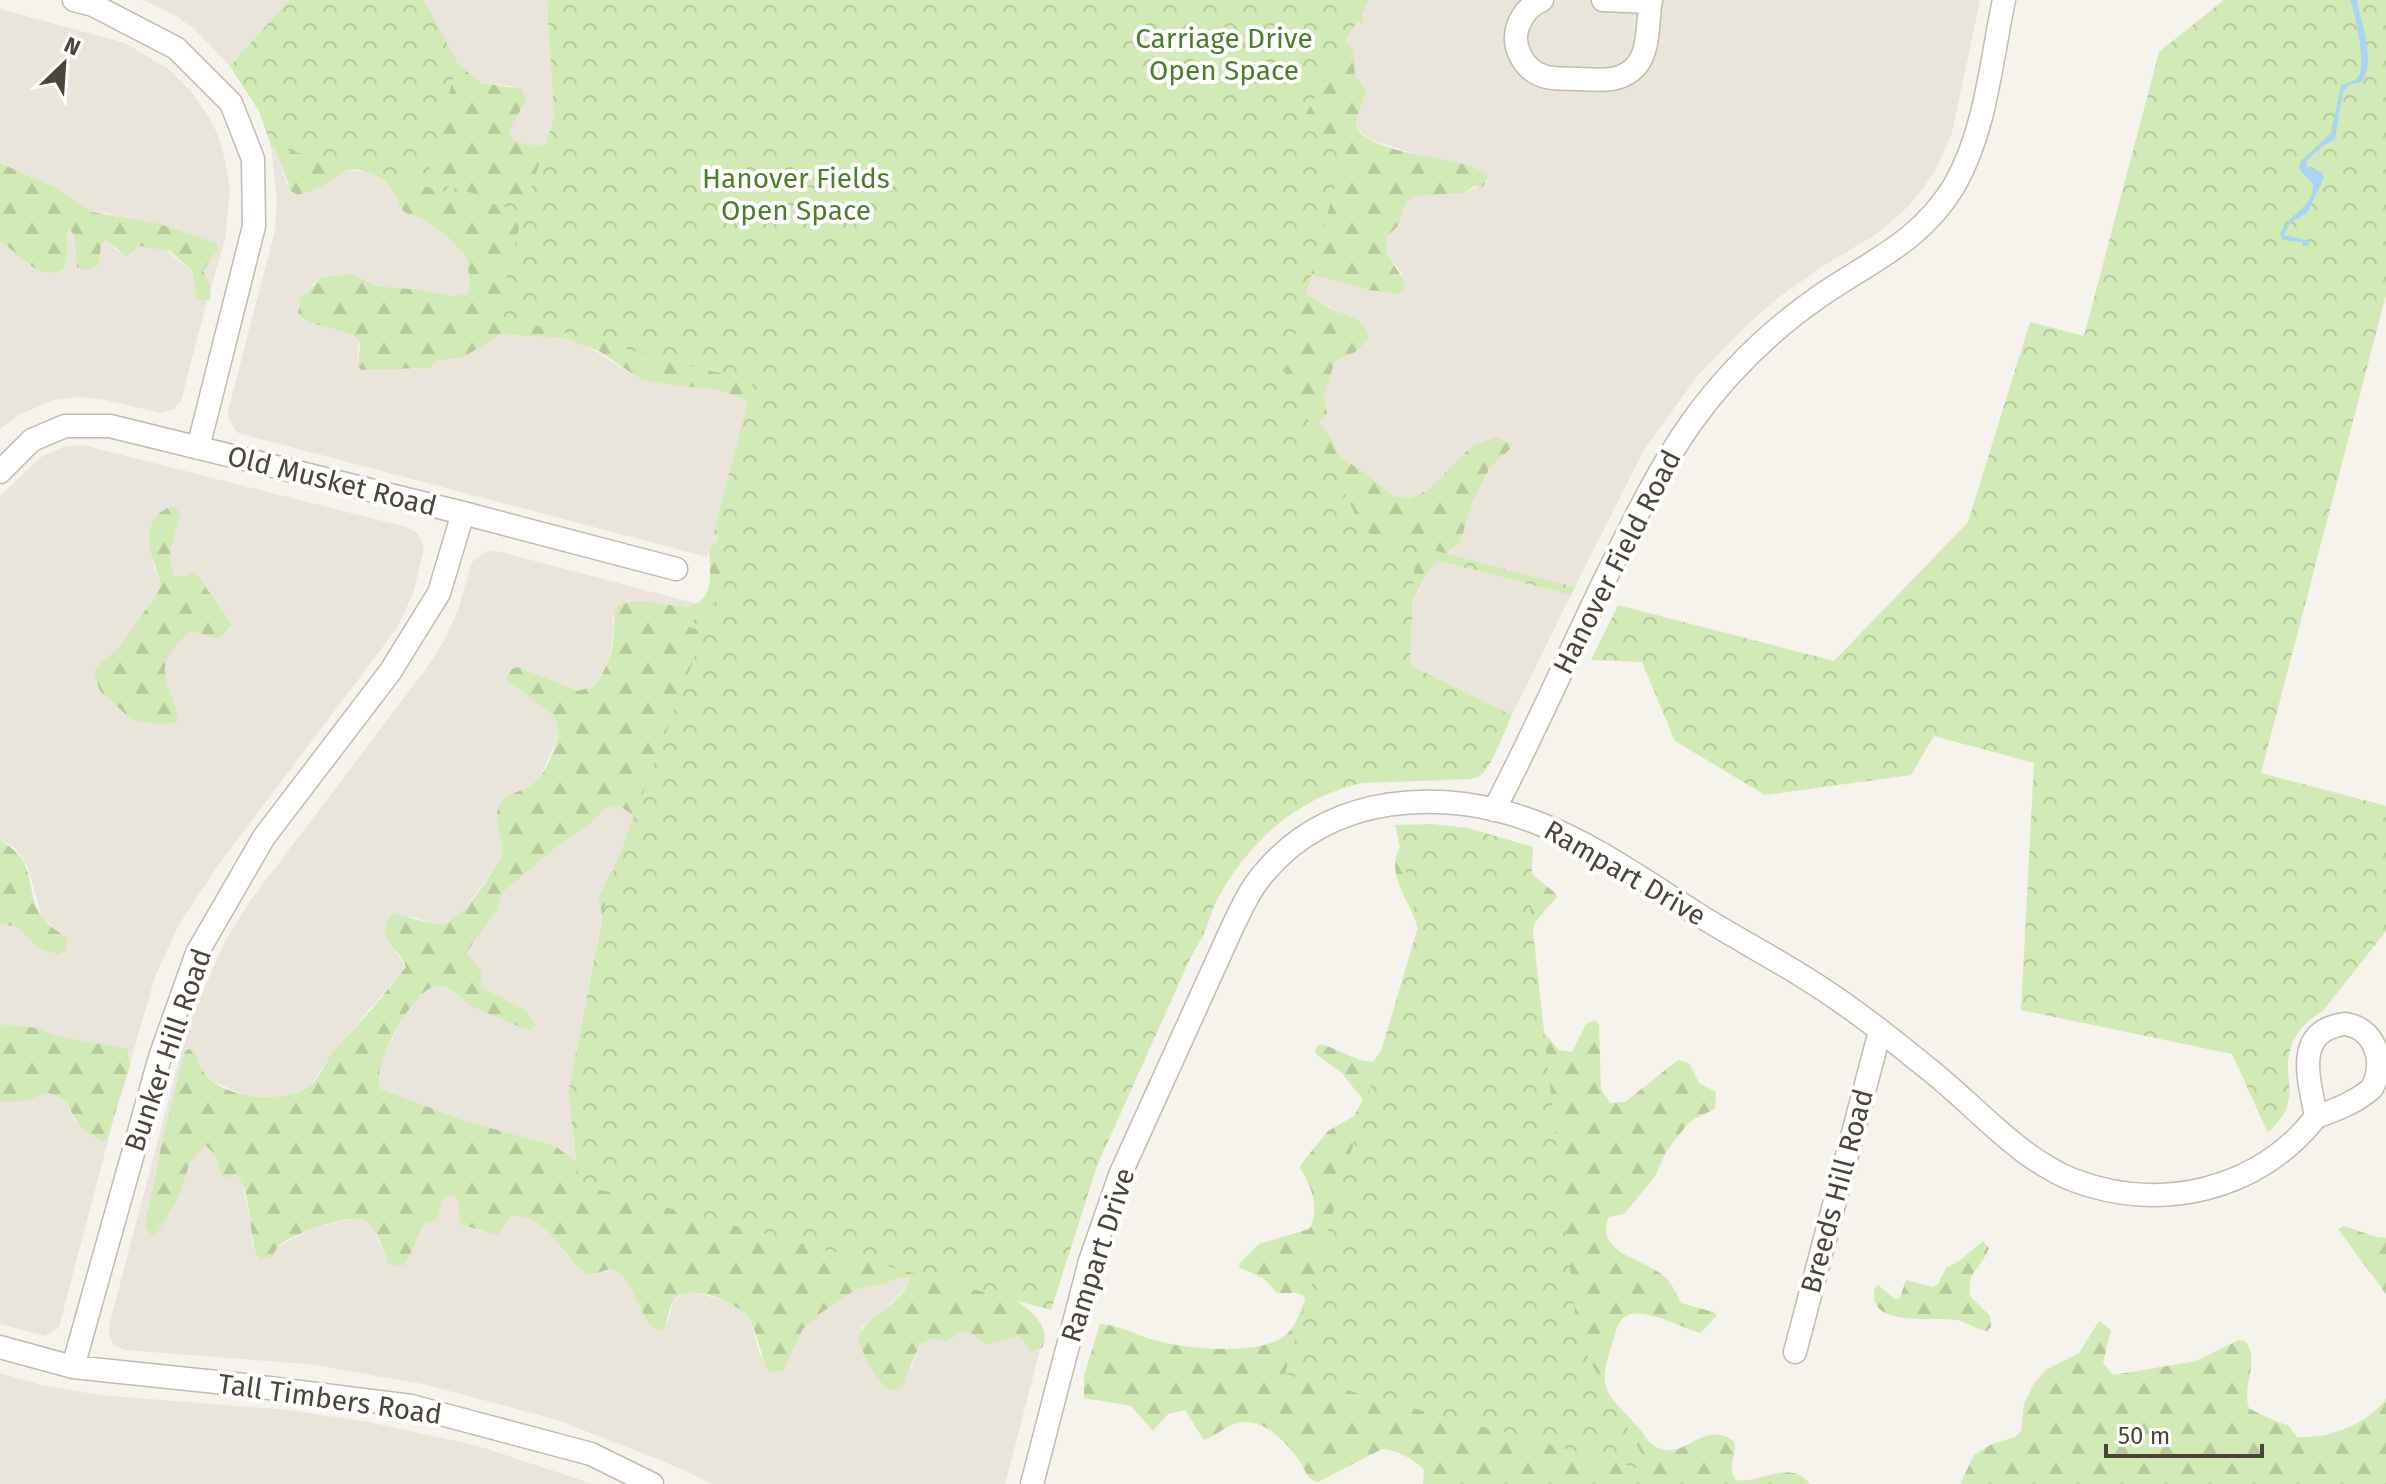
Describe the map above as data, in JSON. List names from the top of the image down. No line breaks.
{"streets":{"street":["Old Musket Road","Hanover Field Road","Rampart Drive","Bunker Hill Road","Breeds Hill Road","Tall Timbers Road"]},"crossings":[["Old Musket Road","Bunker Hill Road"],["Hanover Field Road","Rampart Drive"],["Rampart Drive","Breeds Hill Road"],["Bunker Hill Road","Tall Timbers Road"]],"parks":["Carriage Drive Open Space","Hanover Fields Open Space"],"scale_bar":"50 m","north":"top right"}
